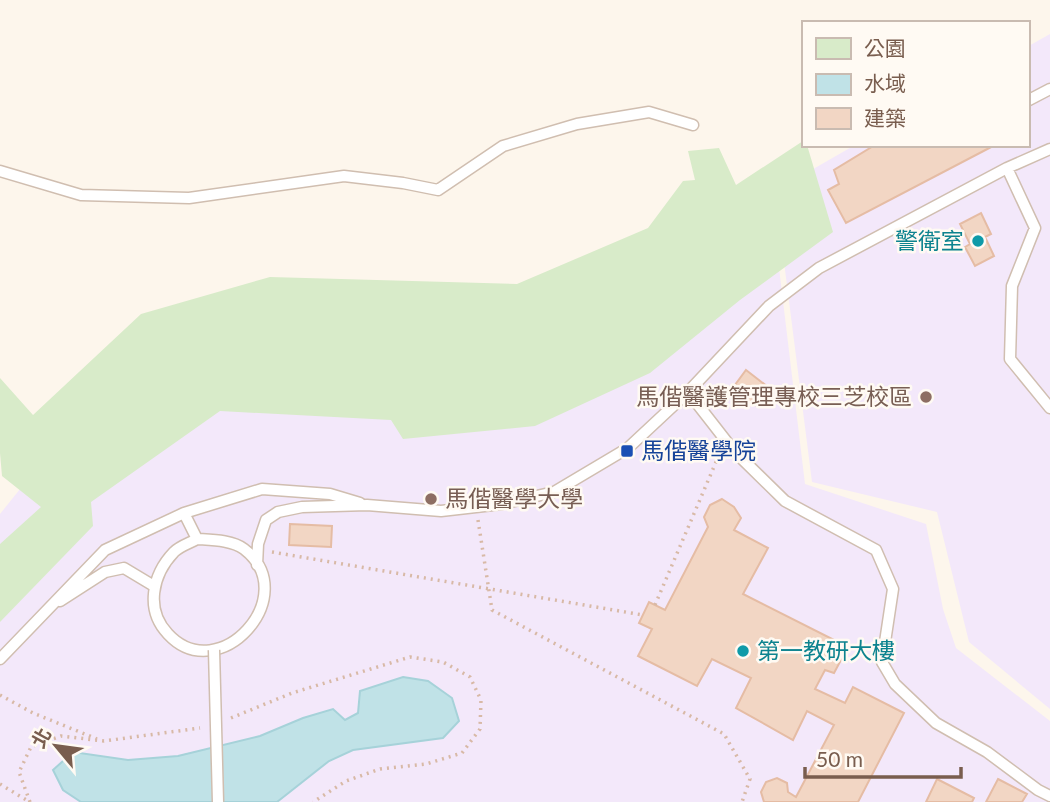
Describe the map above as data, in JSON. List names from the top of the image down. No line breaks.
{"places":{"other":["警衛室","馬偕醫護管理專校三芝校區","馬偕醫學大學","第一教研大樓"],"transit":["馬偕醫學院"]},"legend":["公園","水域","建築"],"scale_bar":"50 m","north":"top left"}
